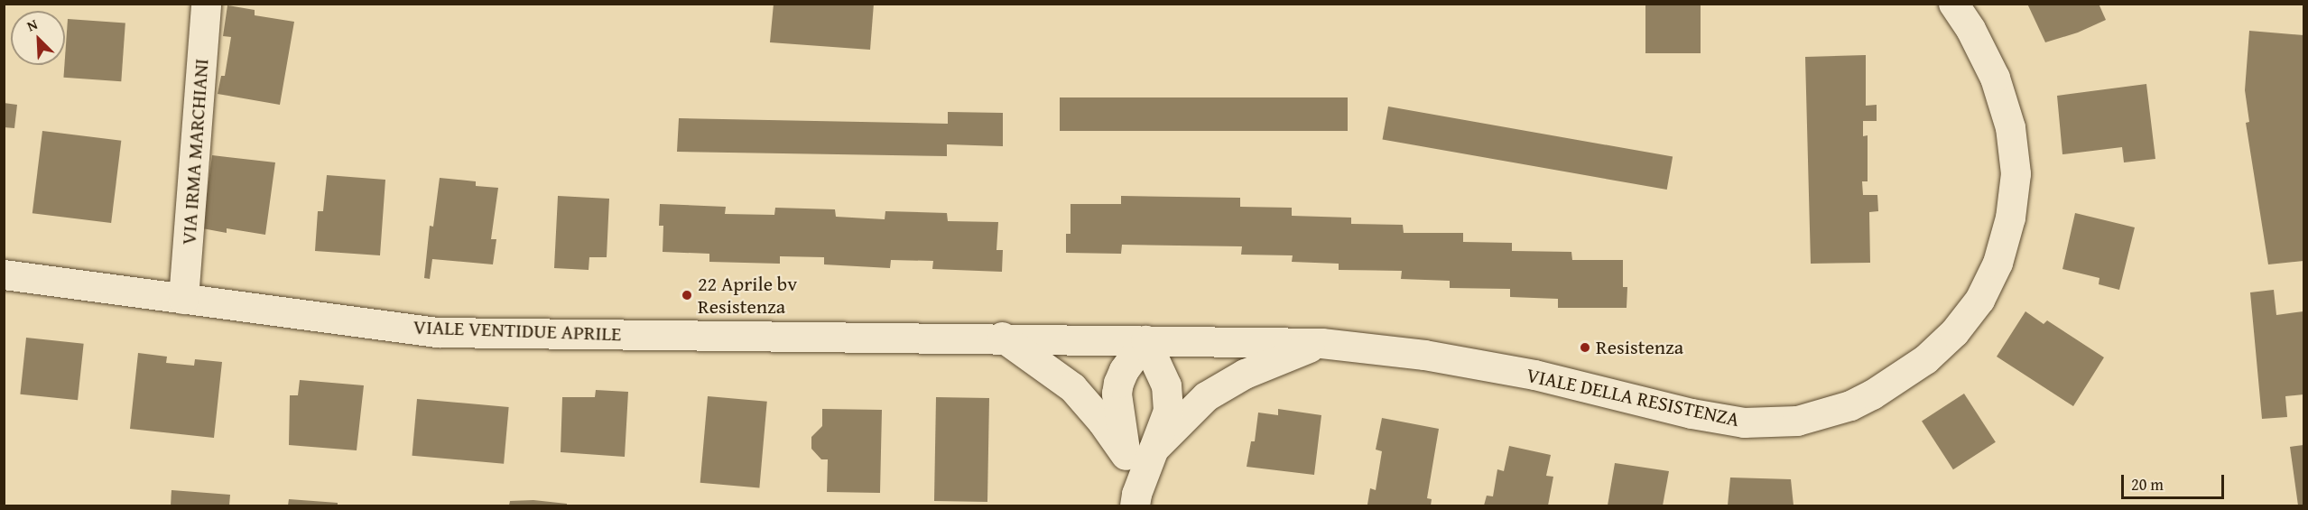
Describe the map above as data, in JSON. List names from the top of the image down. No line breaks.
{"streets":{"street":["VIA IRMA MARCHIANI","VIALE VENTIDUE APRILE","VIALE DELLA RESISTENZA"]},"crossings":[["VIA IRMA MARCHIANI","VIALE VENTIDUE APRILE"],["VIALE VENTIDUE APRILE","VIALE DELLA RESISTENZA"]],"places":["22 Aprile bv Resistenza","Resistenza"],"scale_bar":"20 m","north":"top left"}
